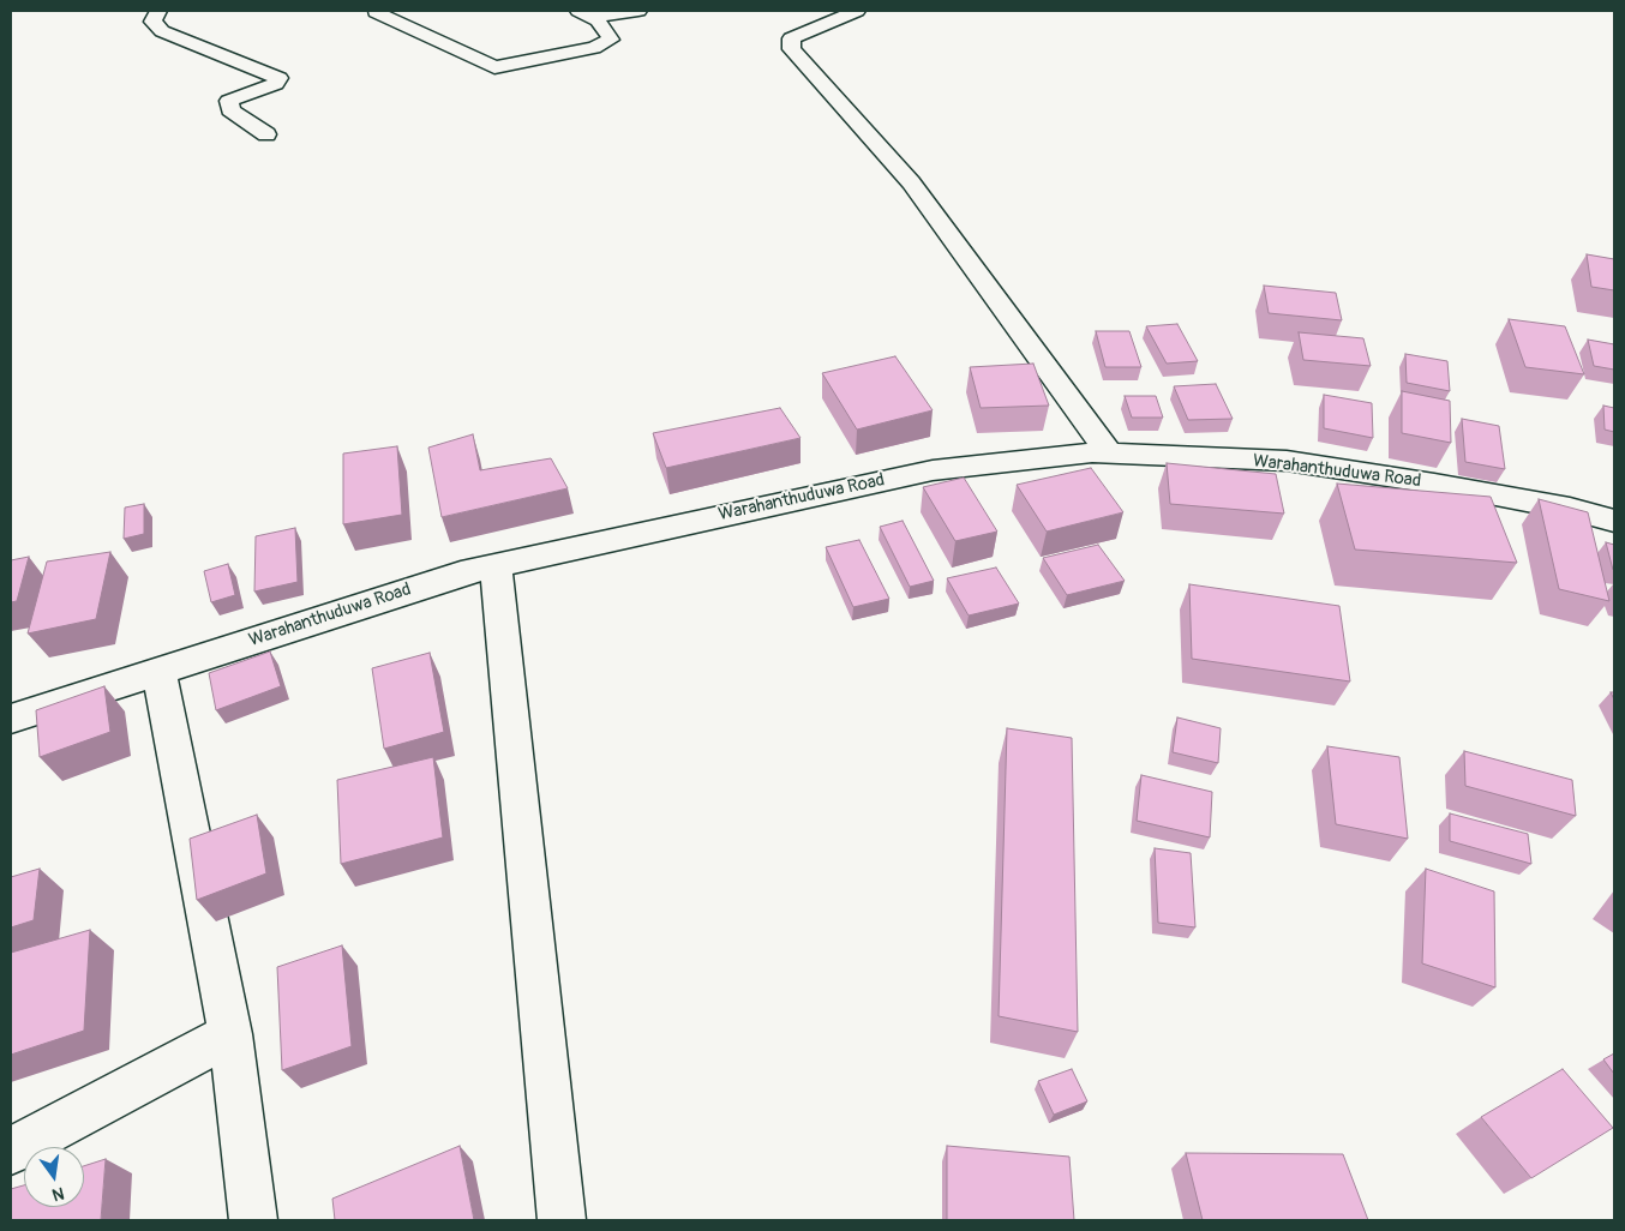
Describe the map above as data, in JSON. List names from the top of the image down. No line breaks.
{"streets":{"street":["Warahanthuduwa Road"]},"north":"bottom"}
